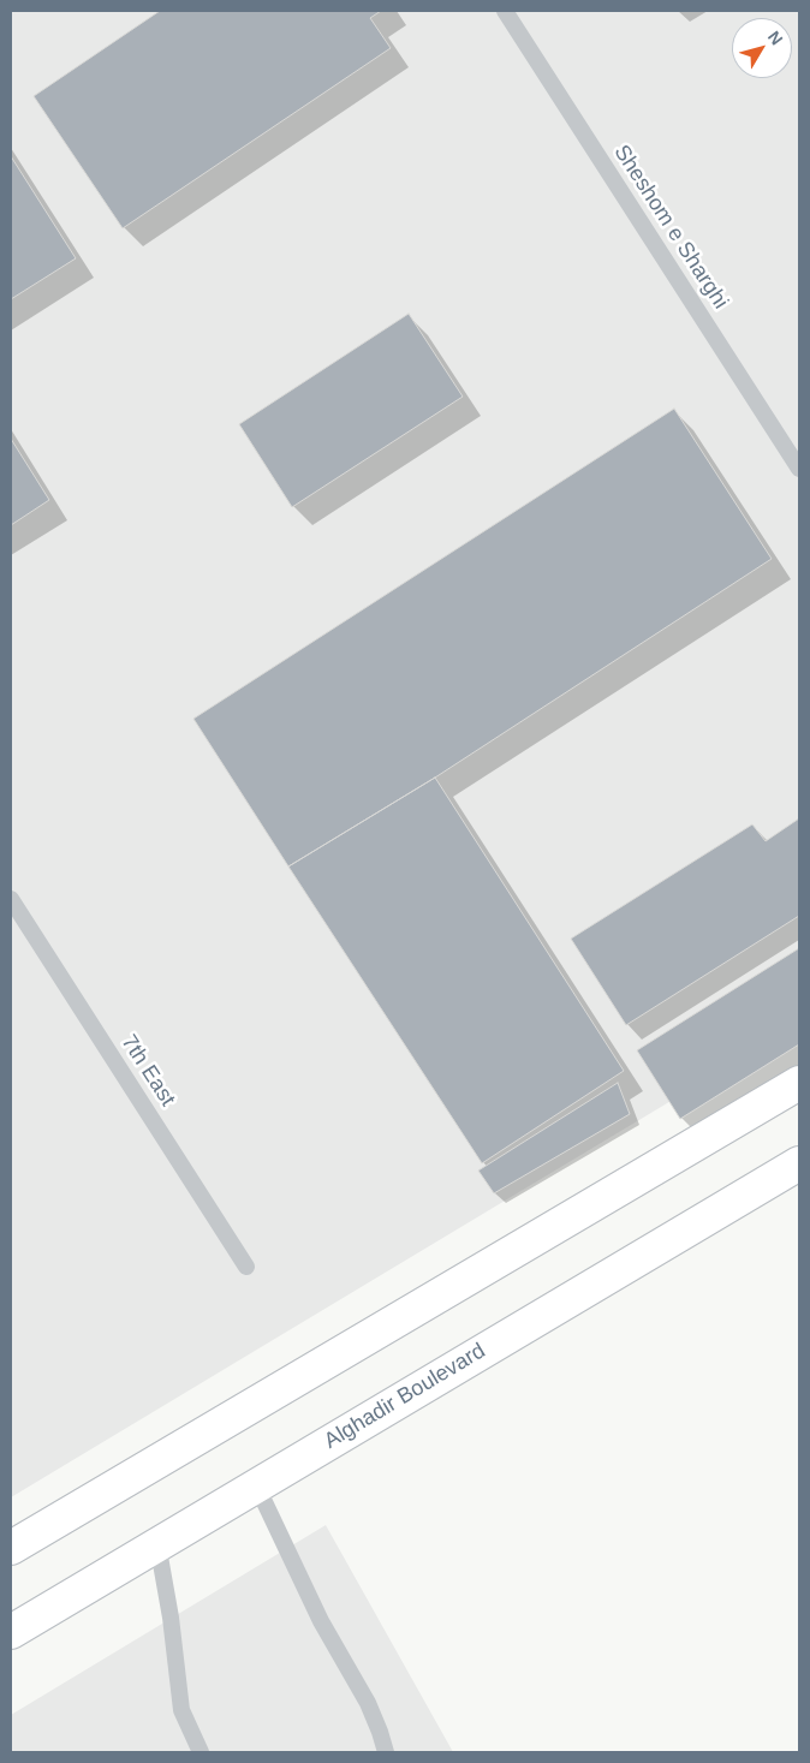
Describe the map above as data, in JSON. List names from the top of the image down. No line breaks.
{"streets":{"street":["Alghadir Boulevard"],"lane":["Sheshom e Sharghi","7th East"]},"north":"top right"}
